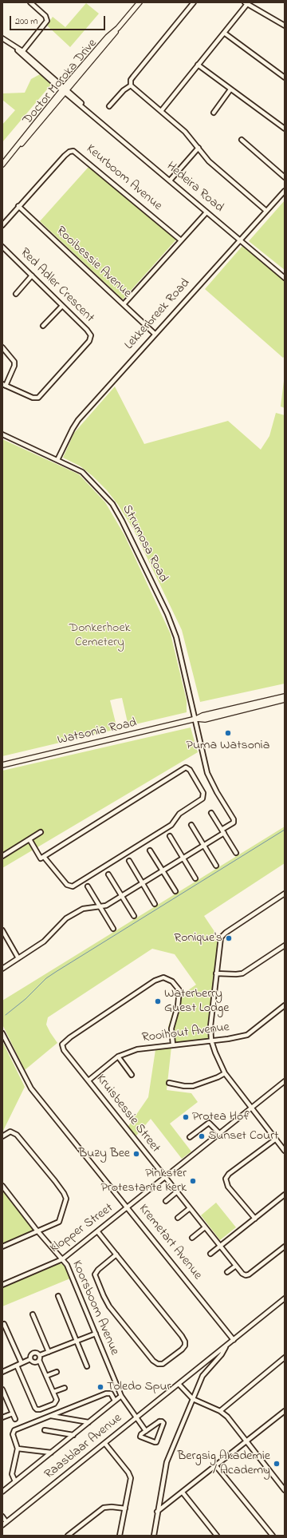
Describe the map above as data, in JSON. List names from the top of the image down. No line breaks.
{"streets":{"main road":["Doctor Moroka Drive","Watsonia Road"],"street":["Keurboom Avenue","Hedeira Road","Rooibessie Avenue","Red Adler Crescent","Lekkerbreek Road","Strumosa Road","Rooihout Avenue","Kruisbessie Street","Klopper Street","Kremetart Avenue","Koorsboom Avenue","Raasblaar Avenue"]},"crossings":[["Doctor Moroka Drive","Hedeira Road"],["Keurboom Avenue","Rooibessie Avenue"],["Hedeira Road","Lekkerbreek Road"],["Rooibessie Avenue","Lekkerbreek Road"],["Lekkerbreek Road","Strumosa Road"],["Strumosa Road","Watsonia Road"],["Rooihout Avenue","Kruisbessie Street"],["Kruisbessie Street","Klopper Street"],["Klopper Street","Kremetart Avenue"],["Klopper Street","Koorsboom Avenue"],["Kremetart Avenue","Raasblaar Avenue"],["Koorsboom Avenue","Raasblaar Avenue"]],"parks":["Donkerhoek Cemetery"],"places":["Puma Watsonia","Ronique's","Waterberry Guest Lodge","Protea Hof","Sunset Court","Buzy Bee","Pinkster Protestante Kerk","Toledo Spur","Bergsig Akademie / Academy"],"scale_bar":"200 m"}
